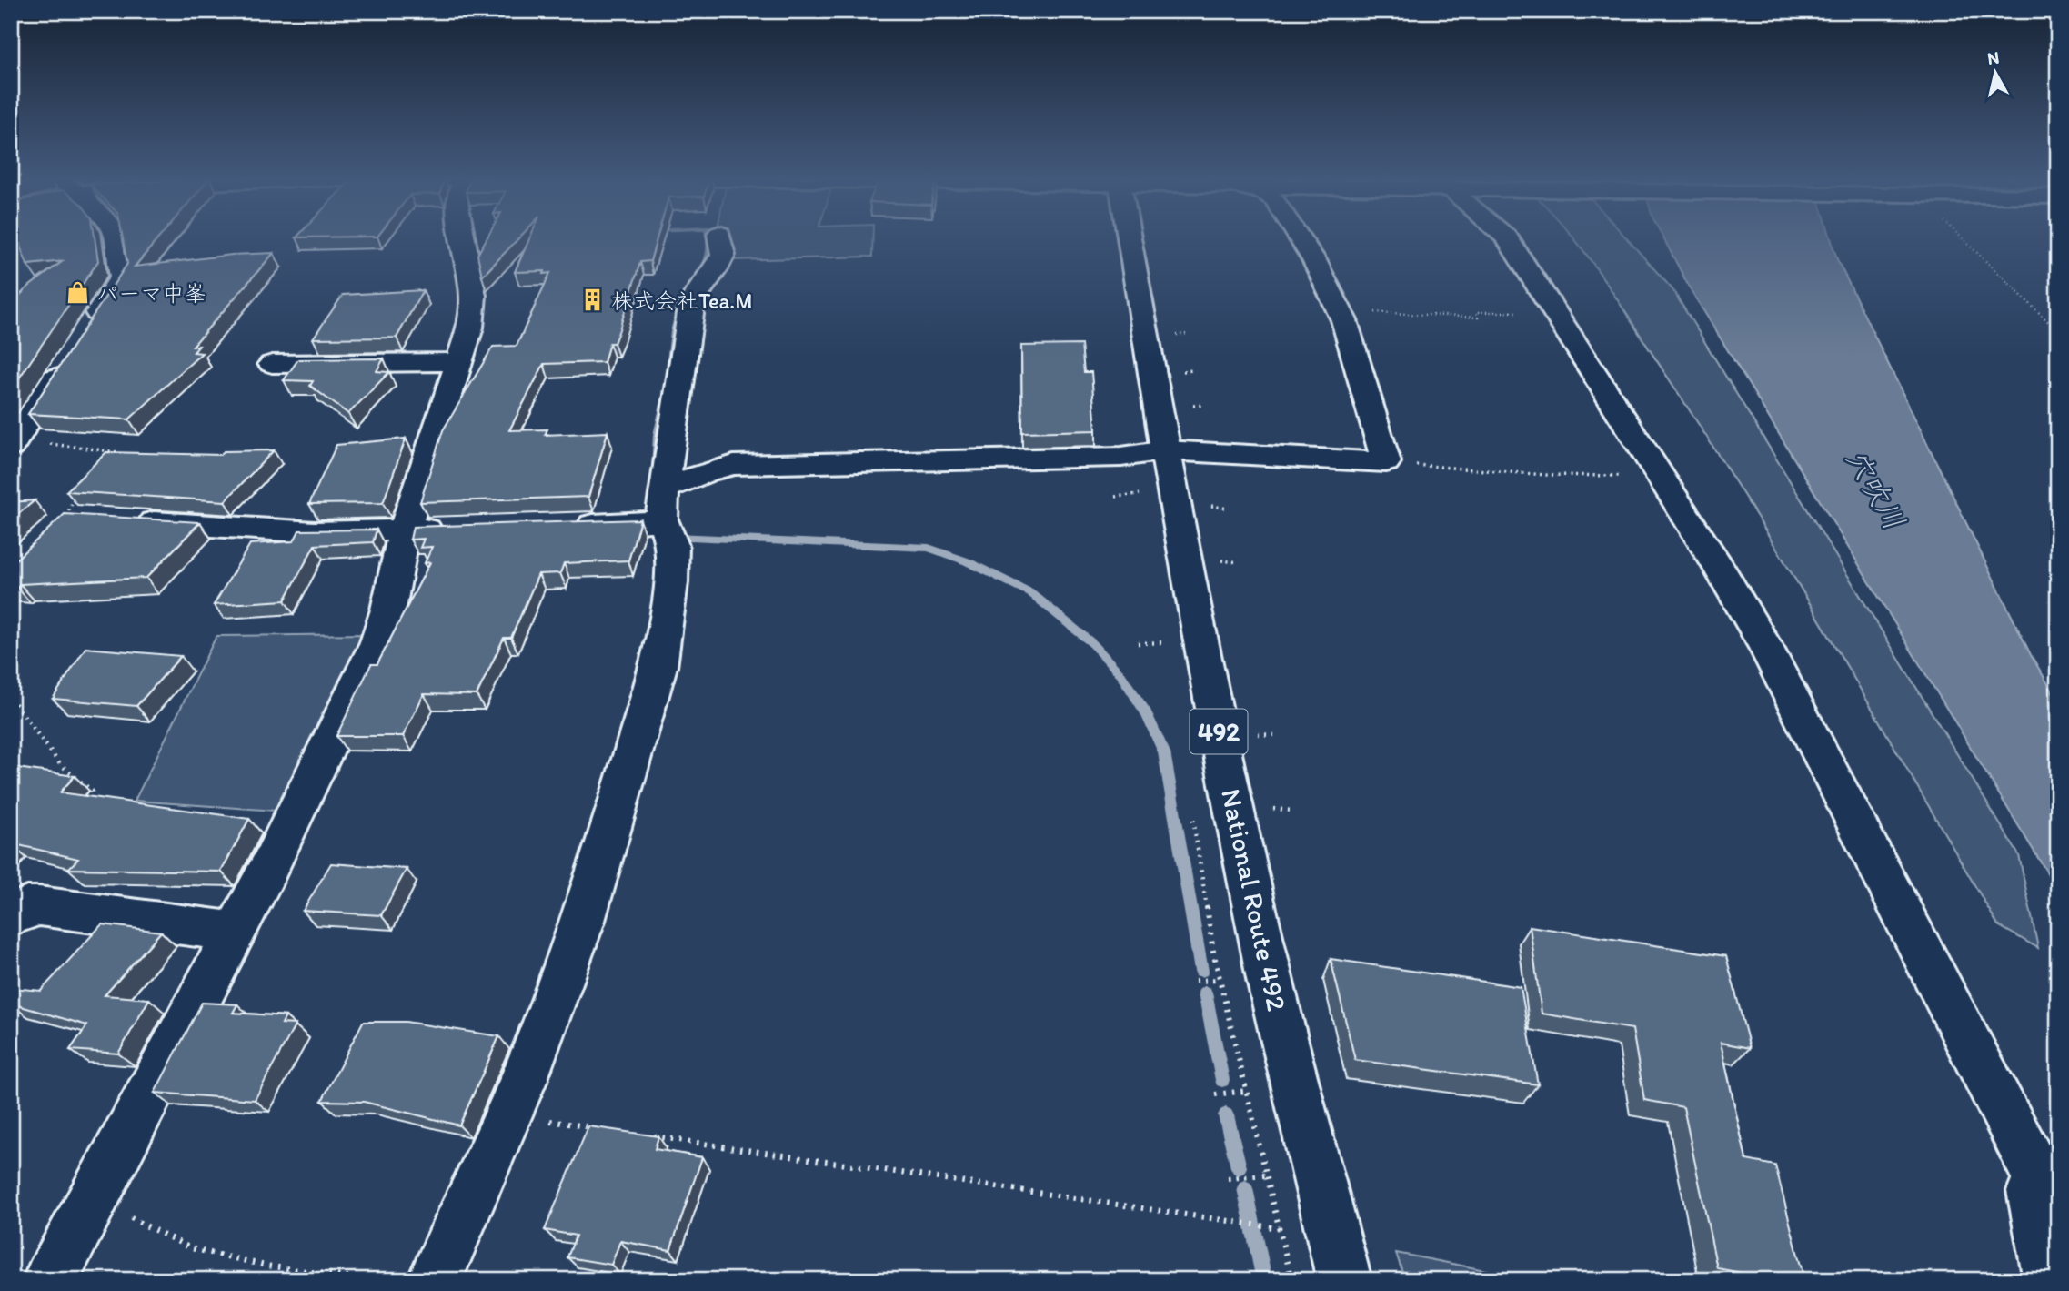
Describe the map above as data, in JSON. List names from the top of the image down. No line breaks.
{"streets":{"main road":["492","National Route 492"]},"water":["穴吹川"],"places":{"shop":["パーマ中峯"],"building":["株式会社Tea.M"]},"north":"top"}
